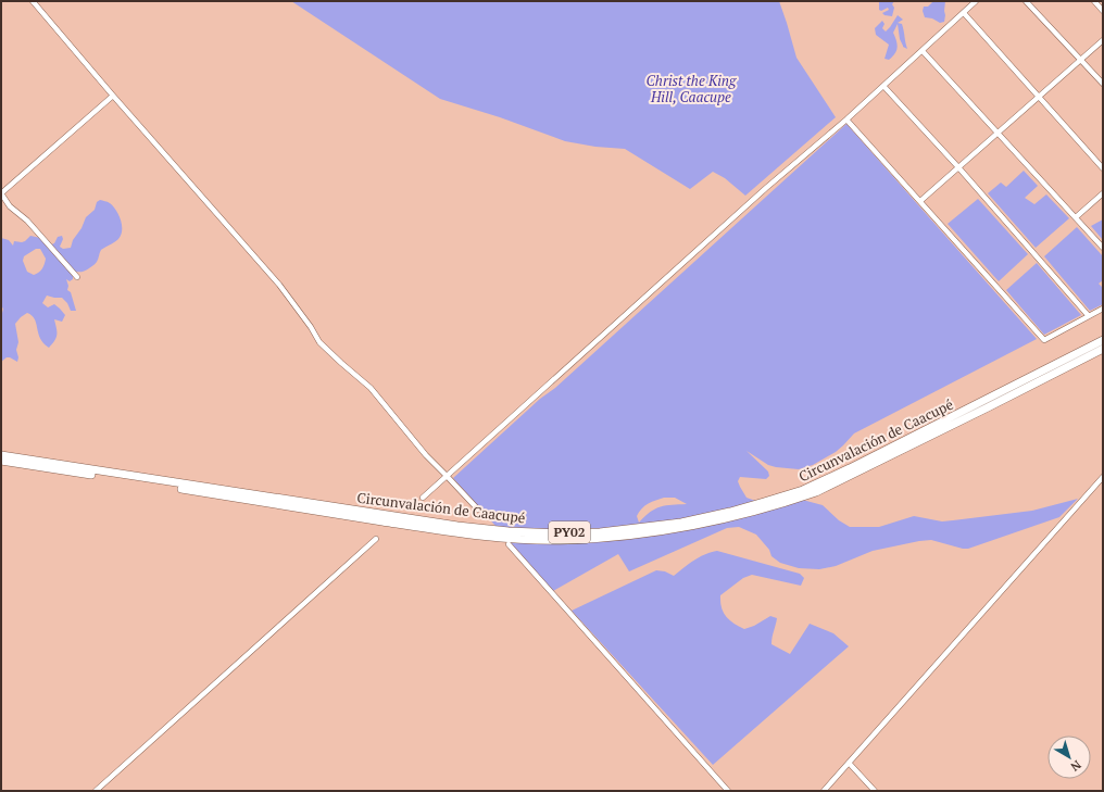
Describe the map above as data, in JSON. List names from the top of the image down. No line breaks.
{"streets":{"highway":["Circunvalación de Caacupé","PY02"]},"parks":["Christ the King Hill, Caacupe"],"north":"bottom right"}
